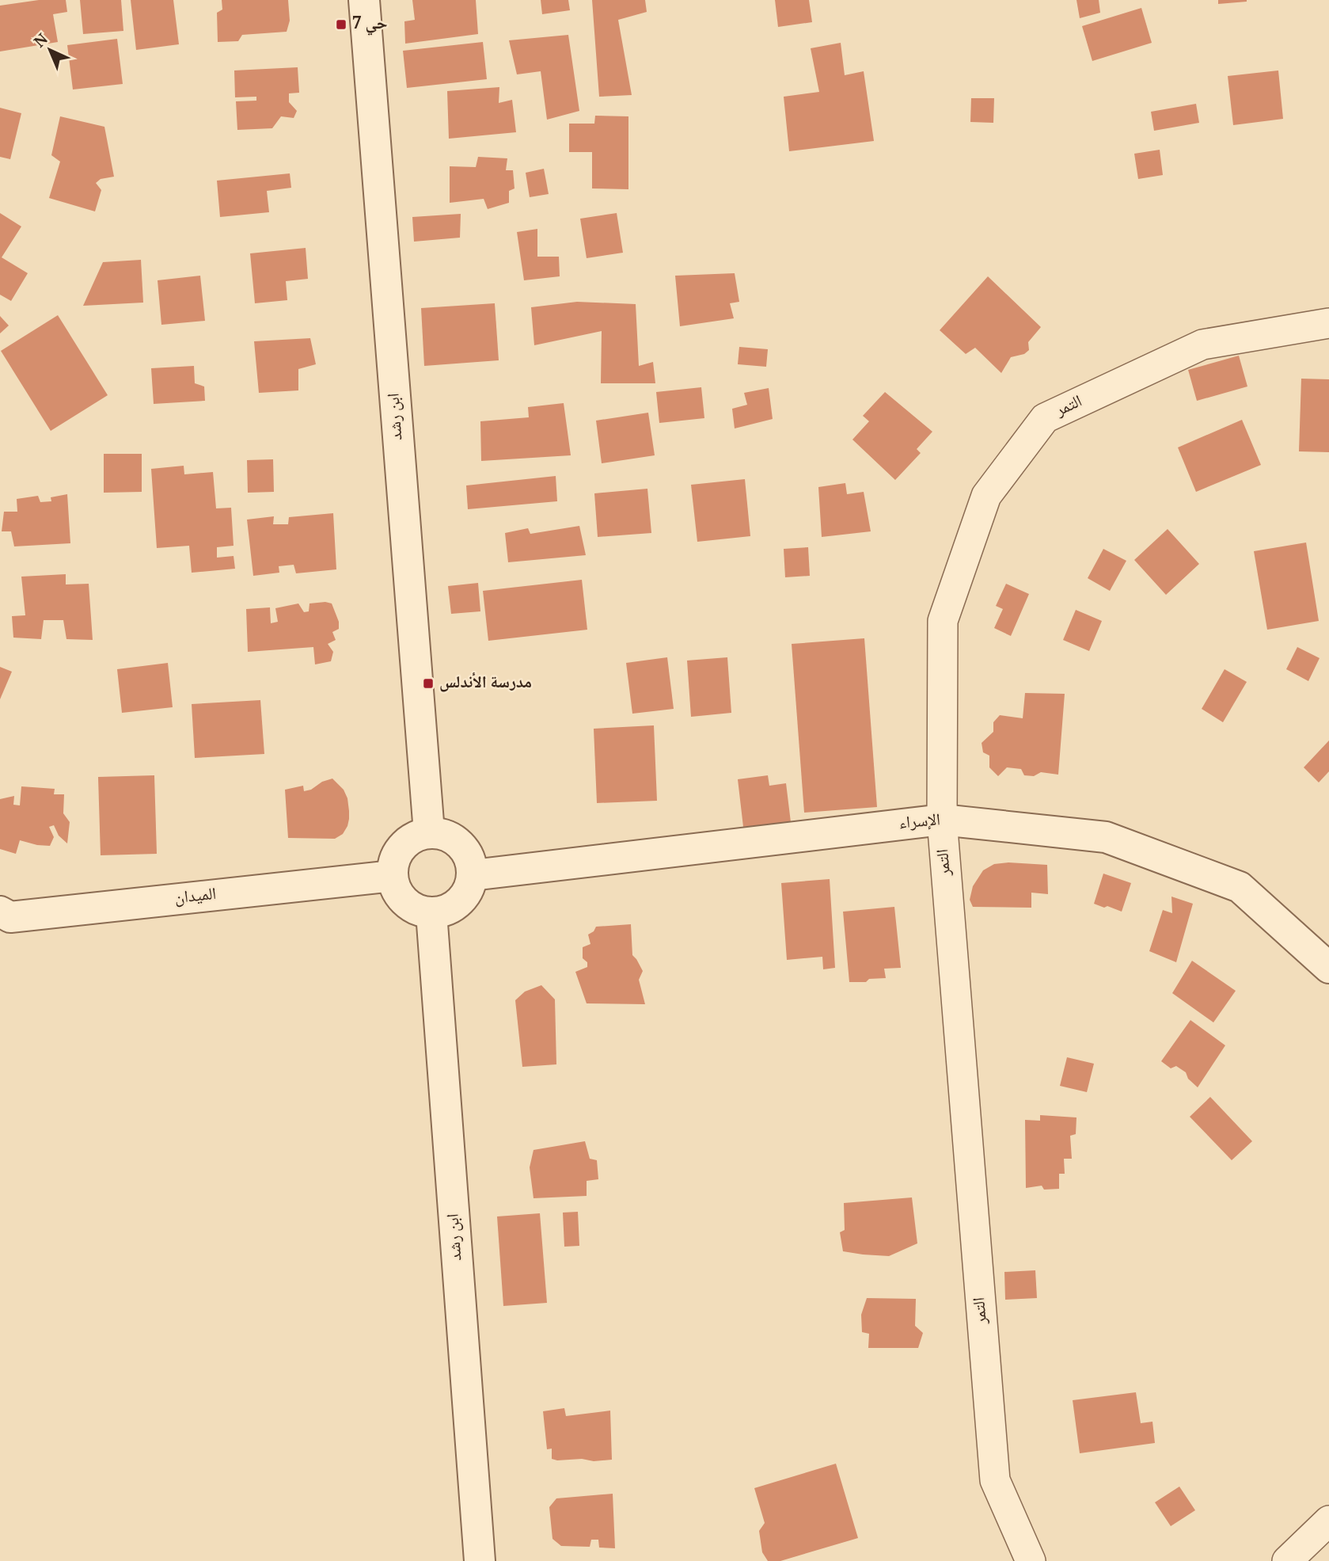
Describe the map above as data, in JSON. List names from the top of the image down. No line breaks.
{"streets":{"street":["التمر","ابن رشد","الإسراء","الميدان"]},"crossings":[["التمر","الإسراء"],["ابن رشد","الإسراء"],["ابن رشد","الميدان"],["الإسراء","الميدان"]],"places":{"transit":["حي 7","مدرسة الأندلس"]},"north":"top left"}
